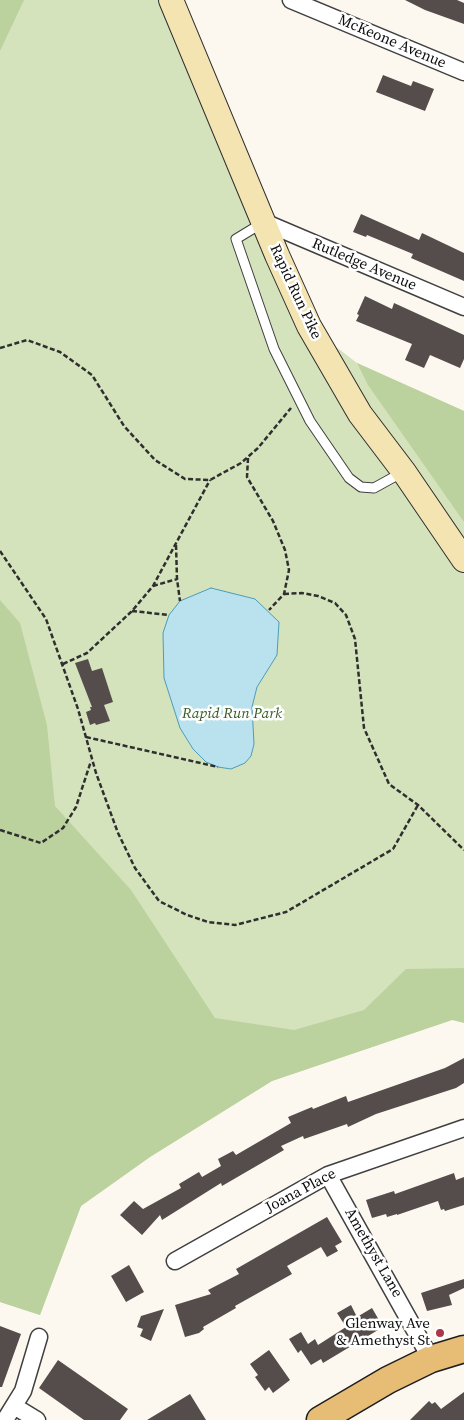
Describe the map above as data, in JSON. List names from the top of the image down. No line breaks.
{"streets":{"street":["McKeone Avenue","Rutledge Avenue","Rapid Run Pike","Joana Place","Amethyst Lane"]},"crossings":[["Rutledge Avenue","Rapid Run Pike"],["Joana Place","Amethyst Lane"]],"parks":["Rapid Run Park"],"places":["Glenway Ave & Amethyst St"]}
